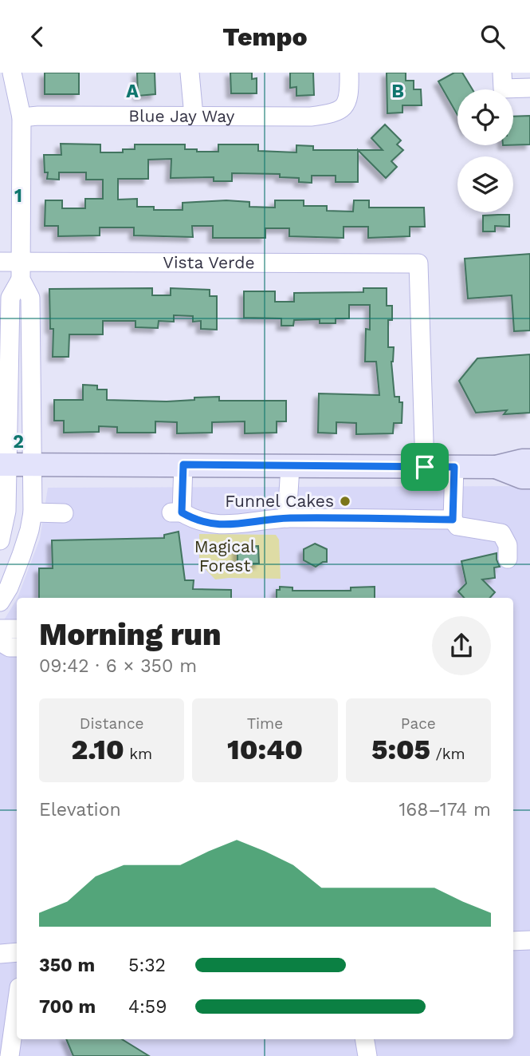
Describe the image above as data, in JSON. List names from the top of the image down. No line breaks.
{"streets":{"street":["Blue Jay Way","Vista Verde"]},"parks":["Magical Forest"],"places":["Funnel Cakes"],"page":{"header":"Tempo","heading":["Morning run","09:42 · 6 × 350 m"],"stats":[["Distance","2.10 km"],["Time","10:40"],["Pace","5:05 /km"]],"chart":["Elevation","168–174 m"],"list":[{"name":"350 m","note":"5:32"},{"name":"700 m","note":"4:59"}]},"grid":{"columns":["A","B"],"rows":["1","2"]}}
